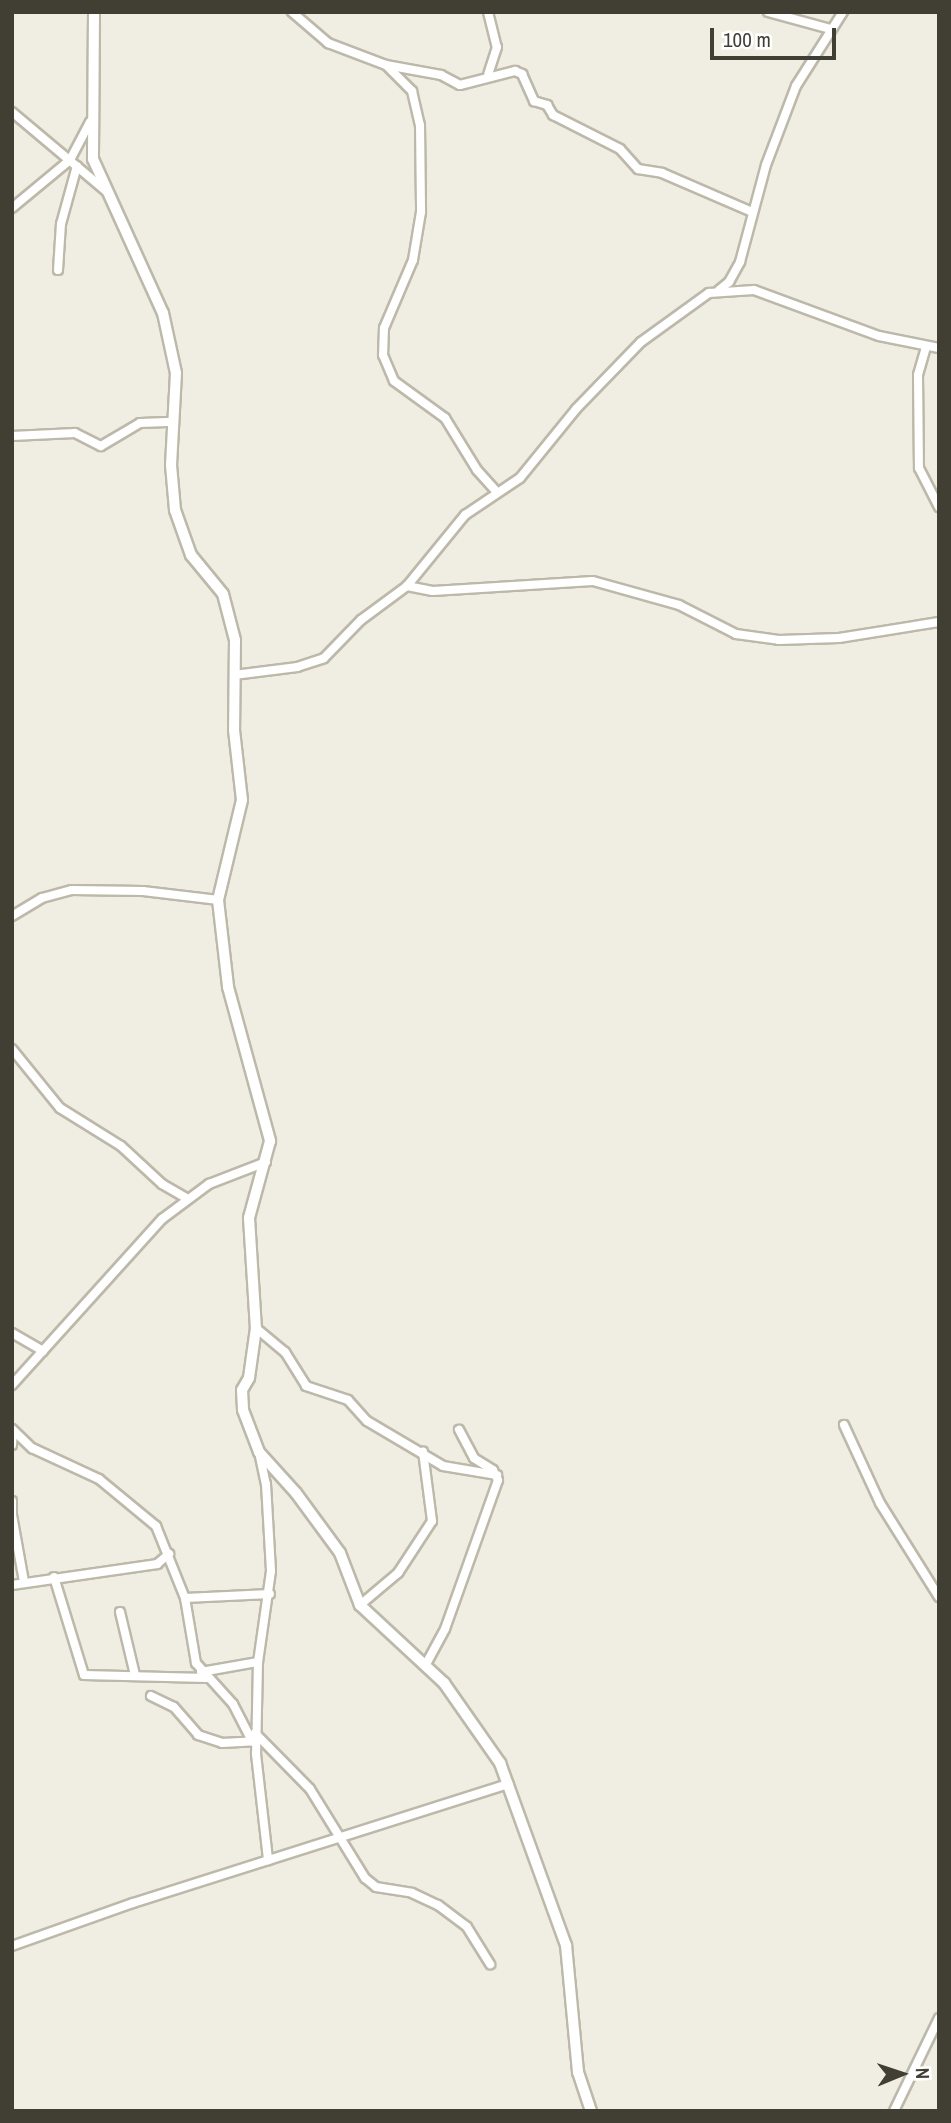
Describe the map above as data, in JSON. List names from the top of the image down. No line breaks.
{"scale_bar":"100 m","north":"right"}
